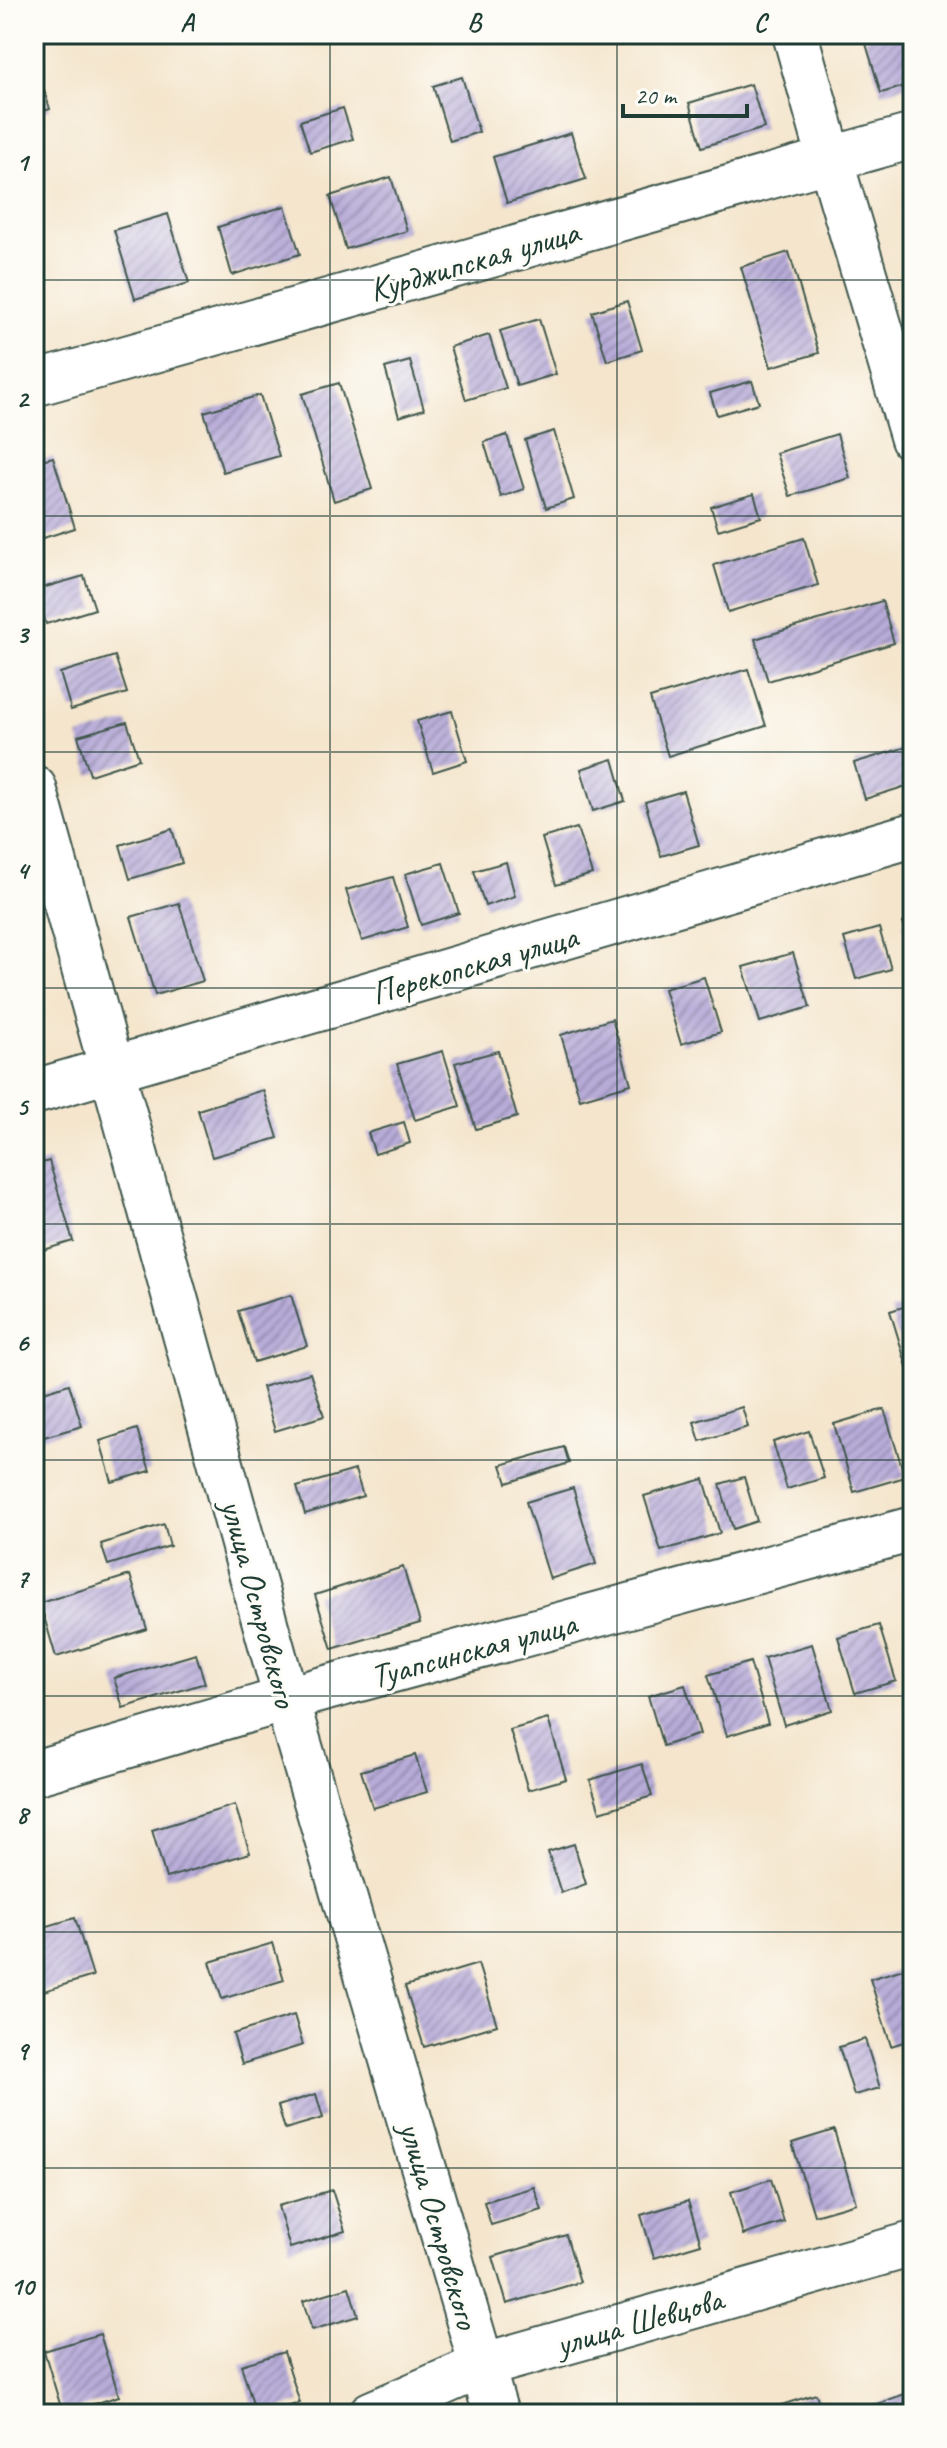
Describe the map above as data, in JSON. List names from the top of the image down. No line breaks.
{"streets":{"street":["Курджипская улица","Перекопская улица","улица Островского","Туапсинская улица","улица Шевцова"]},"crossings":[["Перекопская улица","улица Островского"],["улица Островского","Туапсинская улица"],["улица Островского","улица Шевцова"]],"scale_bar":"20 m","grid":{"columns":["A","B","C"],"rows":["1","2","3","4","5","6","7","8","9","10"]}}
